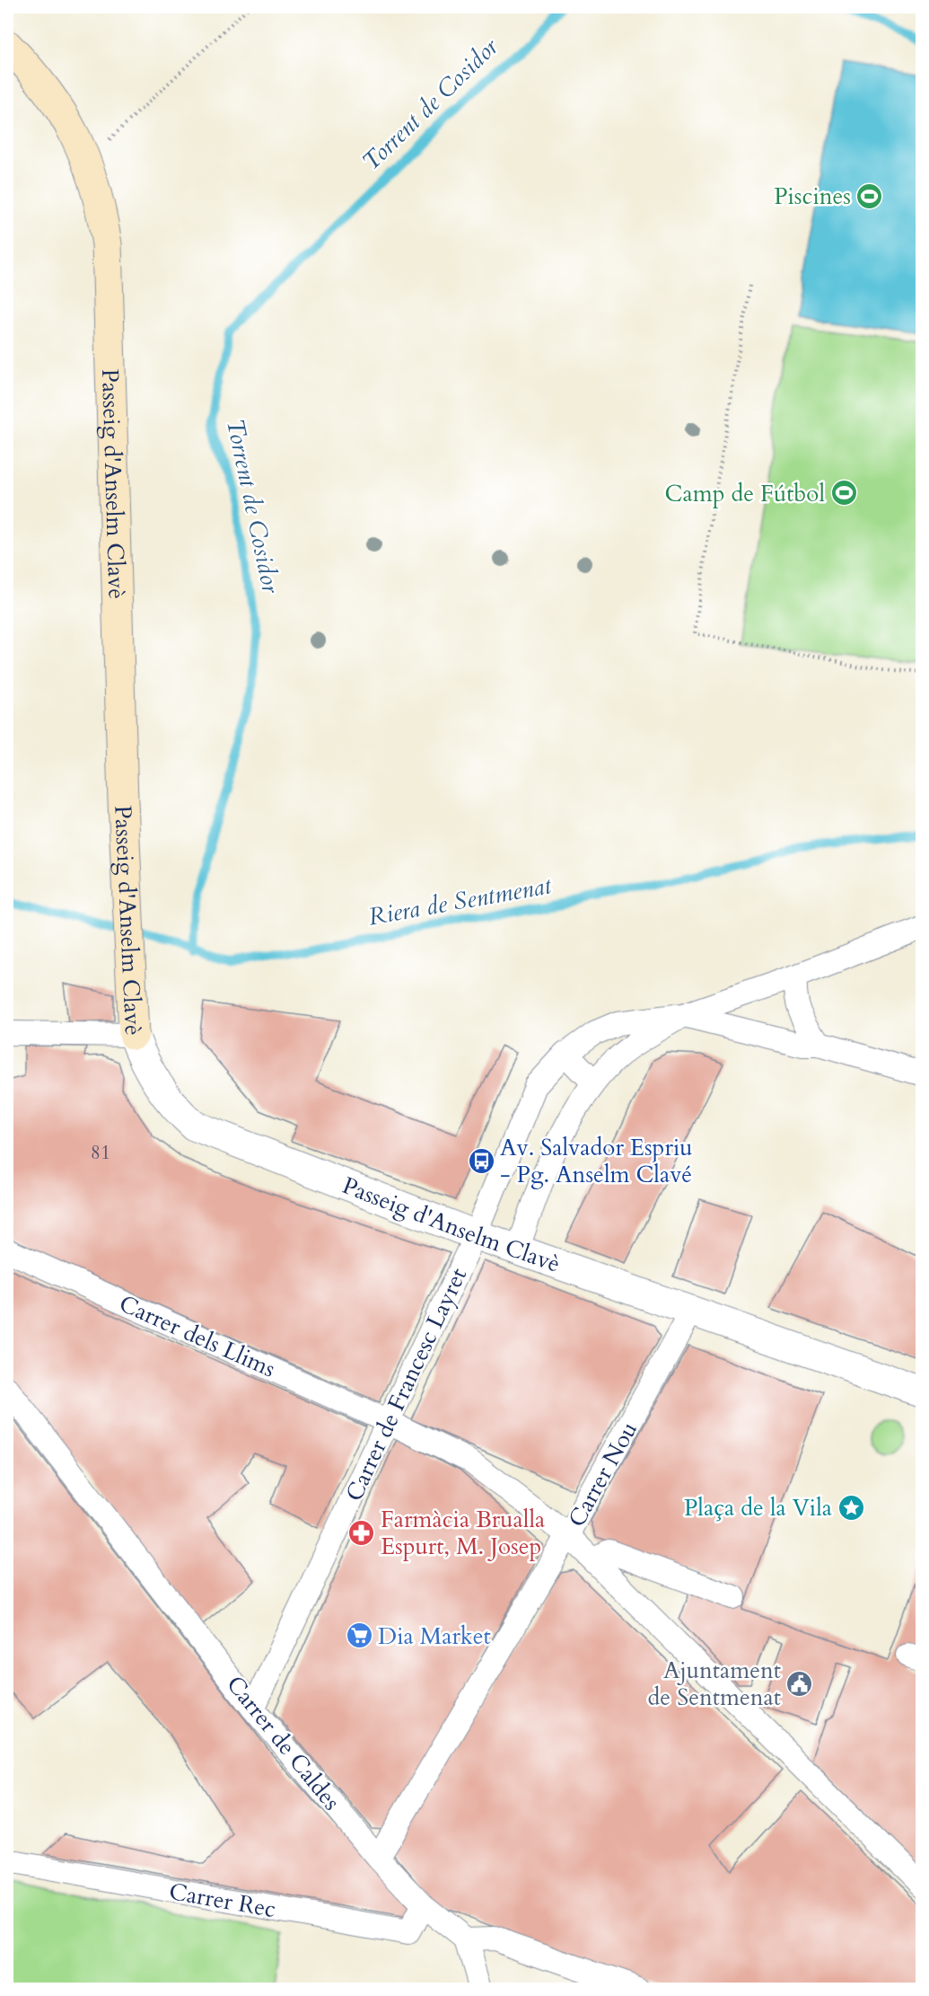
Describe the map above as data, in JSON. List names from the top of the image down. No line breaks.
{"streets":{"main road":["Passeig d'Anselm Clavè"],"street":["Carrer dels Llims","Carrer de Francesc Layret","Carrer Nou","Carrer de Caldes","Carrer Rec"]},"crossings":[["Passeig d'Anselm Clavè","Carrer de Francesc Layret"],["Passeig d'Anselm Clavè","Carrer Nou"],["Carrer dels Llims","Carrer de Francesc Layret"],["Carrer dels Llims","Carrer Nou"],["Carrer de Francesc Layret","Carrer de Caldes"],["Carrer Nou","Carrer de Caldes"],["Carrer de Caldes","Carrer Rec"]],"water":["Torrent de Cosidor","Riera de Sentmenat"],"places":{"sports":["Piscines","Camp de Fútbol"],"bus stop":["Av. Salvador Espriu - Pg. Anselm Clavé"],"place":["Plaça de la Vila"],"pharmacy":["Farmàcia Brualla Espurt, M. Josep"],"supermarket":["Dia Market"],"public building":["Ajuntament de Sentmenat"]},"house_numbers":["81"]}
